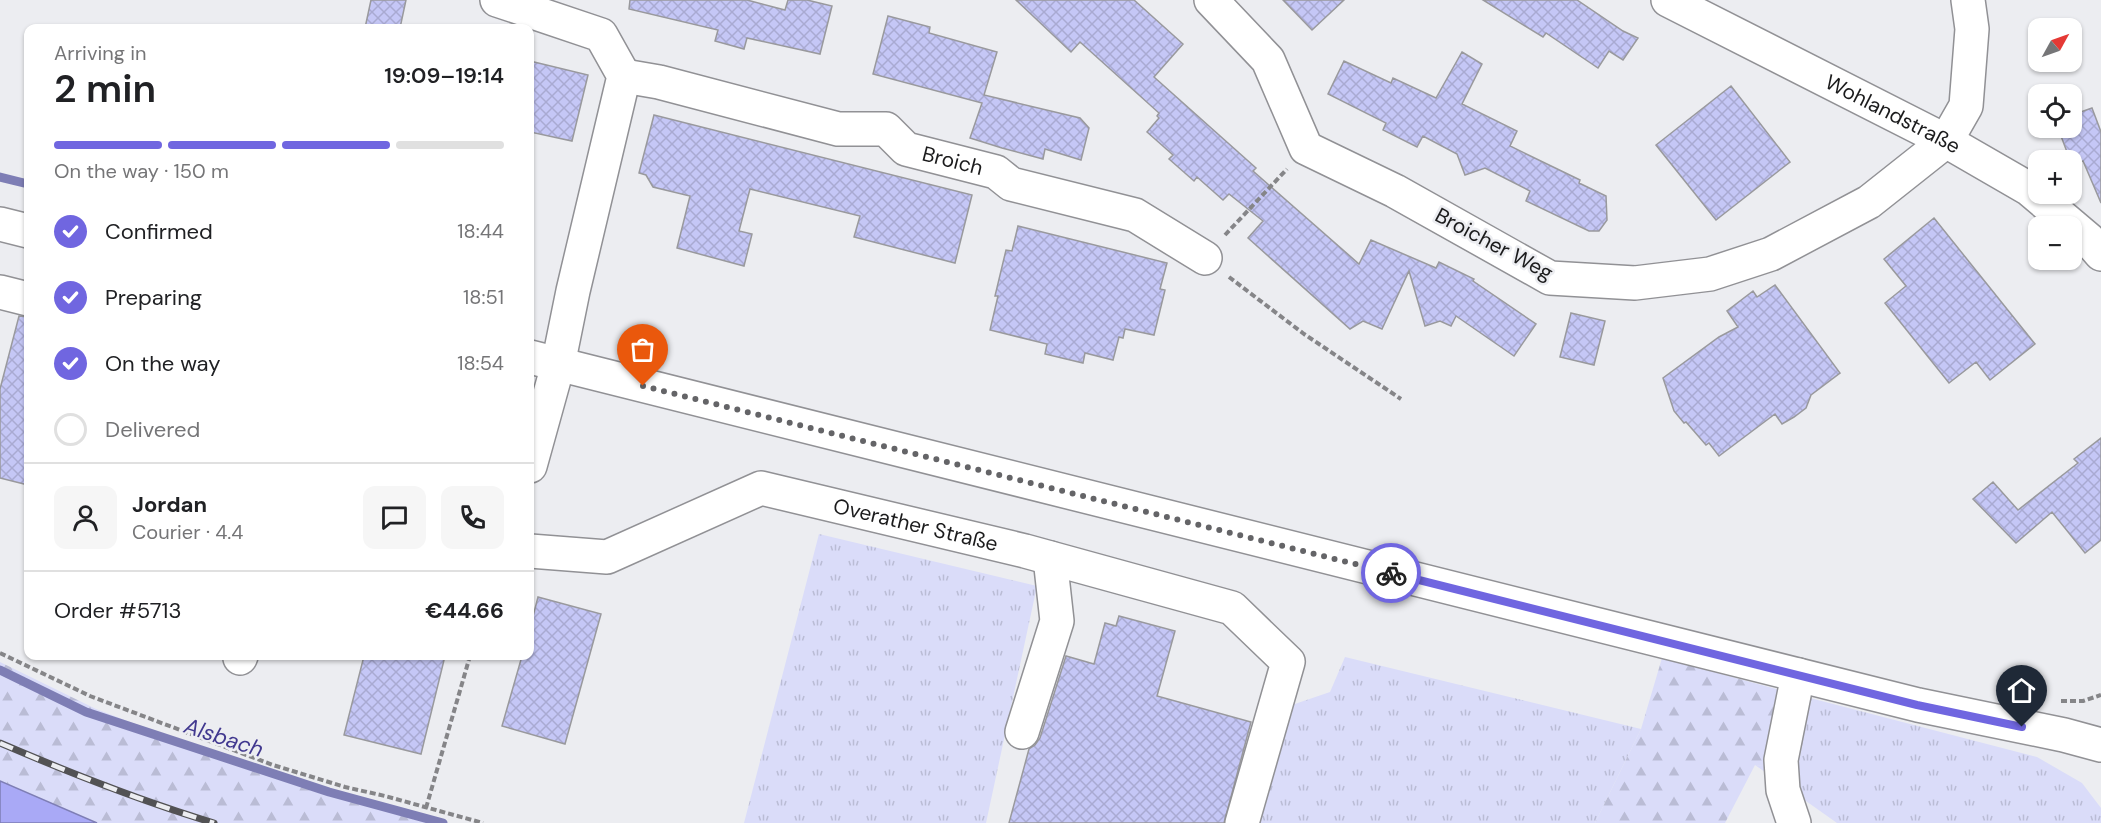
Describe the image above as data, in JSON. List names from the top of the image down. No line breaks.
{"streets":{"street":["Wohlandstraße","Broich","Broicher Weg","Overather Straße"]},"crossings":[["Wohlandstraße","Broicher Weg"]],"water":["Alsbach"],"north":"top right","page":{"map_buttons":["+","−"],"heading":["2 min","Arriving in","19:09–19:14"],"panel":["Jordan","Courier · 4.4","Order #5713","€44.66"],"bar":"On the way · 150 m","list":[["Confirmed","18:44"],["Preparing","18:51"],["On the way","18:54"],"Delivered"]}}
